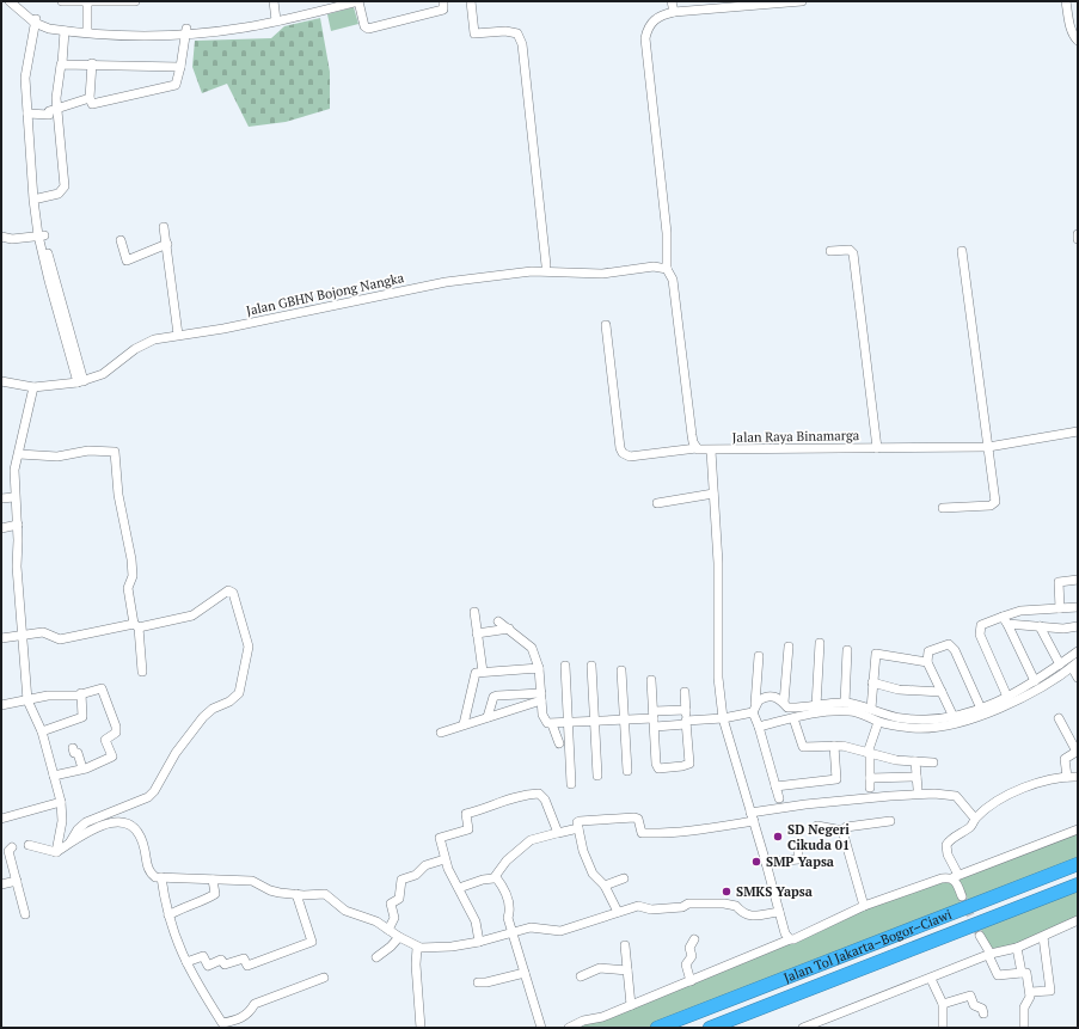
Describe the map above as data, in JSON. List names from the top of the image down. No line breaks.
{"streets":{"highway":["Jalan Tol Jakarta–Bogor–Ciawi"],"street":["Jalan GBHN Bojong Nangka","Jalan Raya Binamarga"]},"places":["SD Negeri Cikuda 01","SMP Yapsa","SMKS Yapsa"]}
